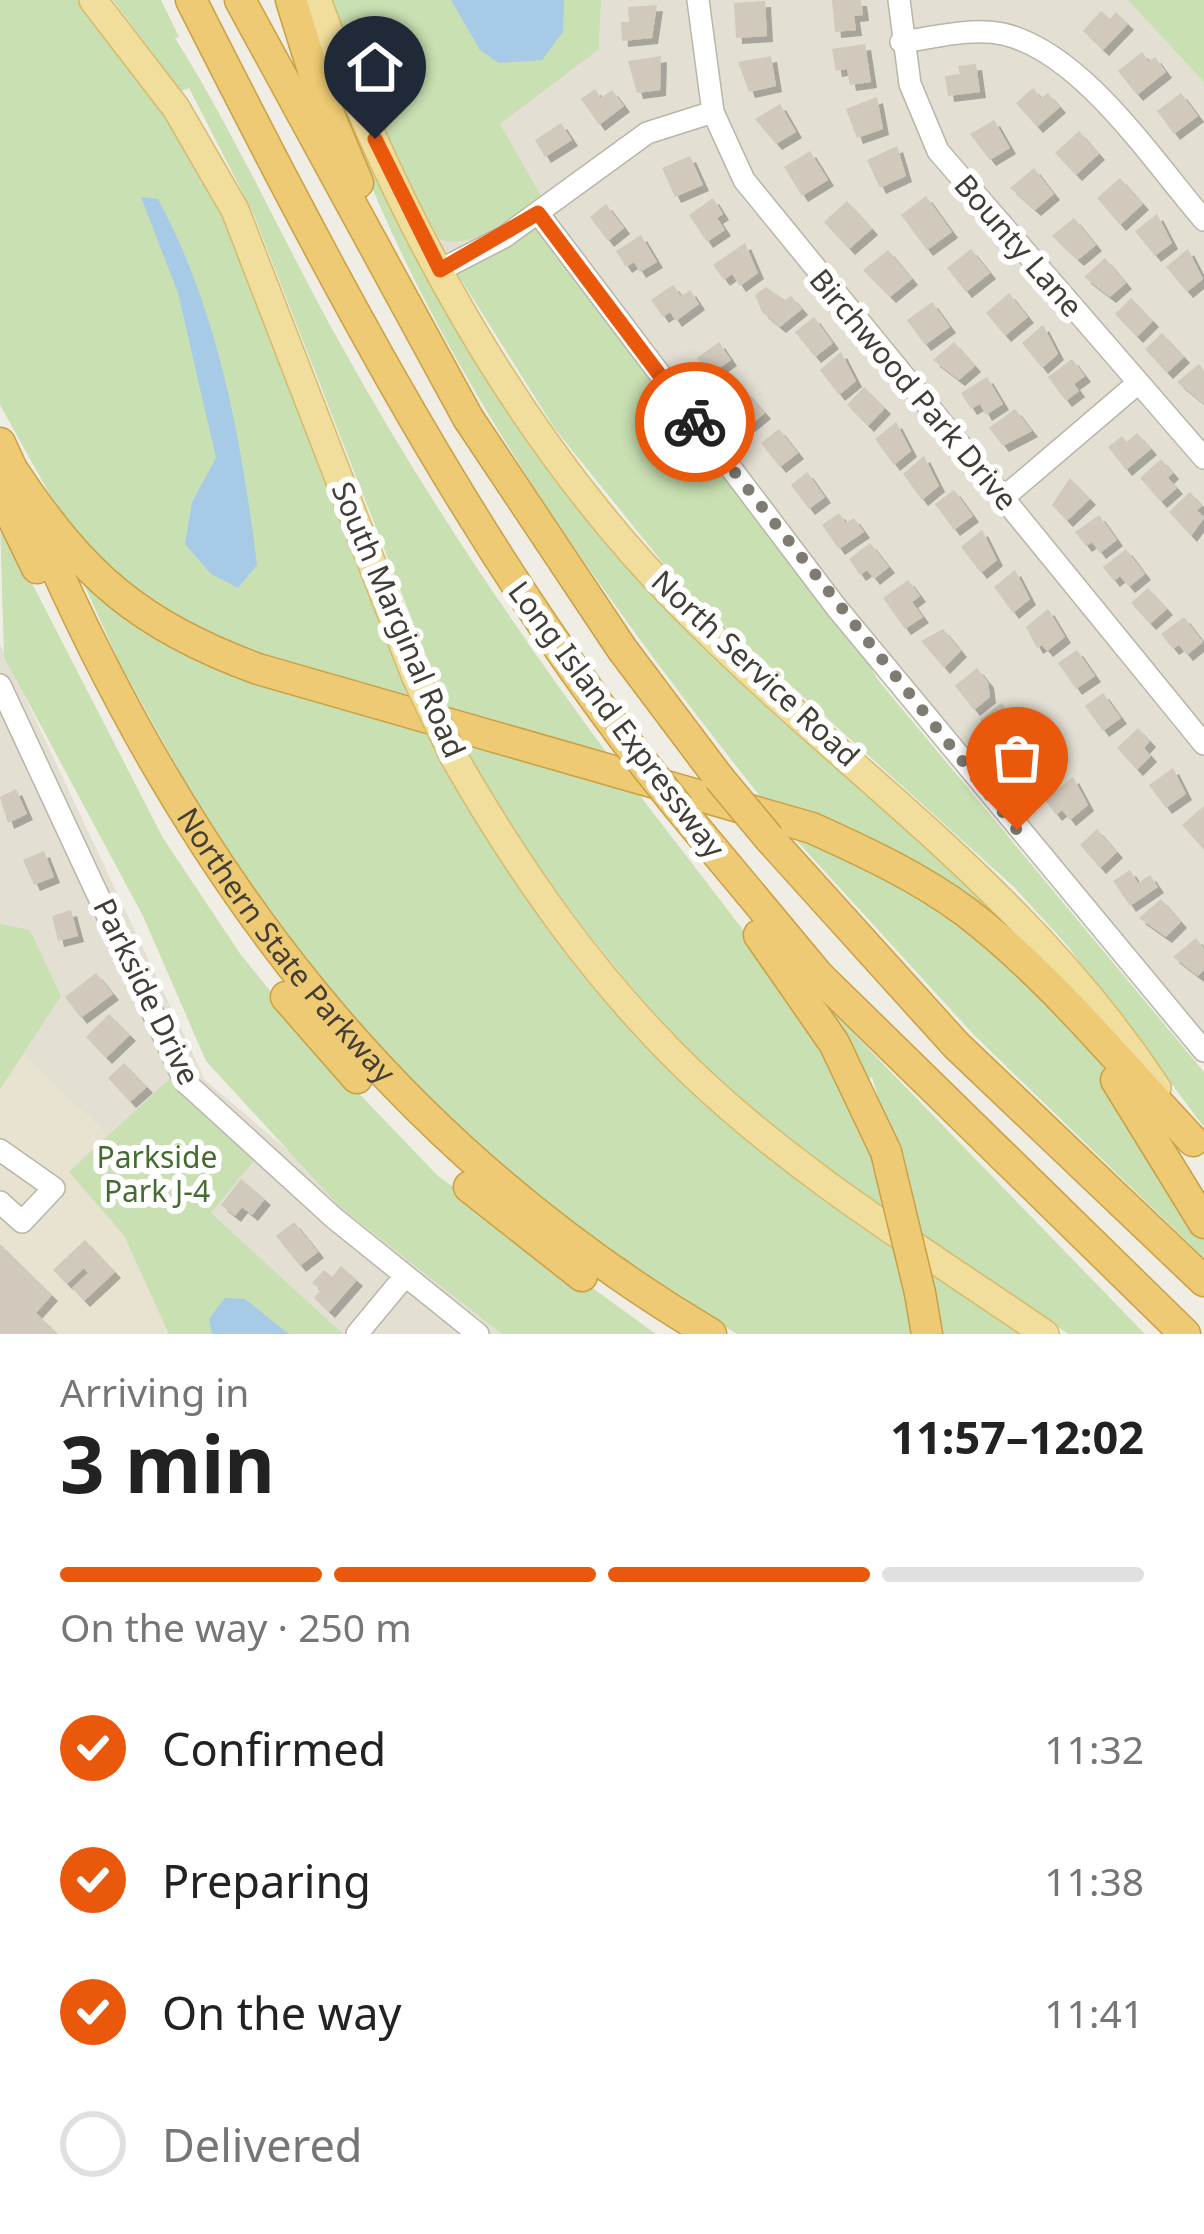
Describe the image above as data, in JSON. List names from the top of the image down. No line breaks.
{"streets":{"highway":["Long Island Expressway","Northern State Parkway"],"main road":["South Marginal Road","North Service Road"],"street":["Bounty Lane","Birchwood Park Drive","Parkside Drive"]},"parks":["Parkside Park J-4"],"page":{"heading":["3 min","Arriving in","11:57–12:02"],"bar":"On the way · 250 m","list":[["Confirmed","11:32"],["Preparing","11:38"],["On the way","11:41"],"Delivered"]}}
